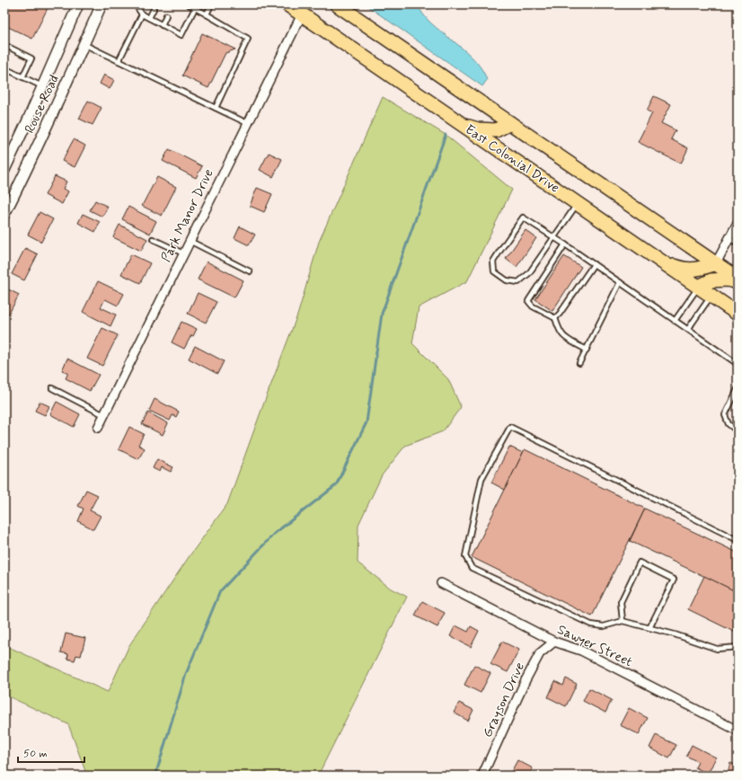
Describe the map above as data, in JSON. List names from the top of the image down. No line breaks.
{"streets":{"highway":["East Colonial Drive"],"street":["Rouse Road","Park Manor Drive","Sawyer Street","Grayson Drive"]},"crossings":[["East Colonial Drive","Park Manor Drive"],["Sawyer Street","Grayson Drive"]],"scale_bar":"50 m"}
